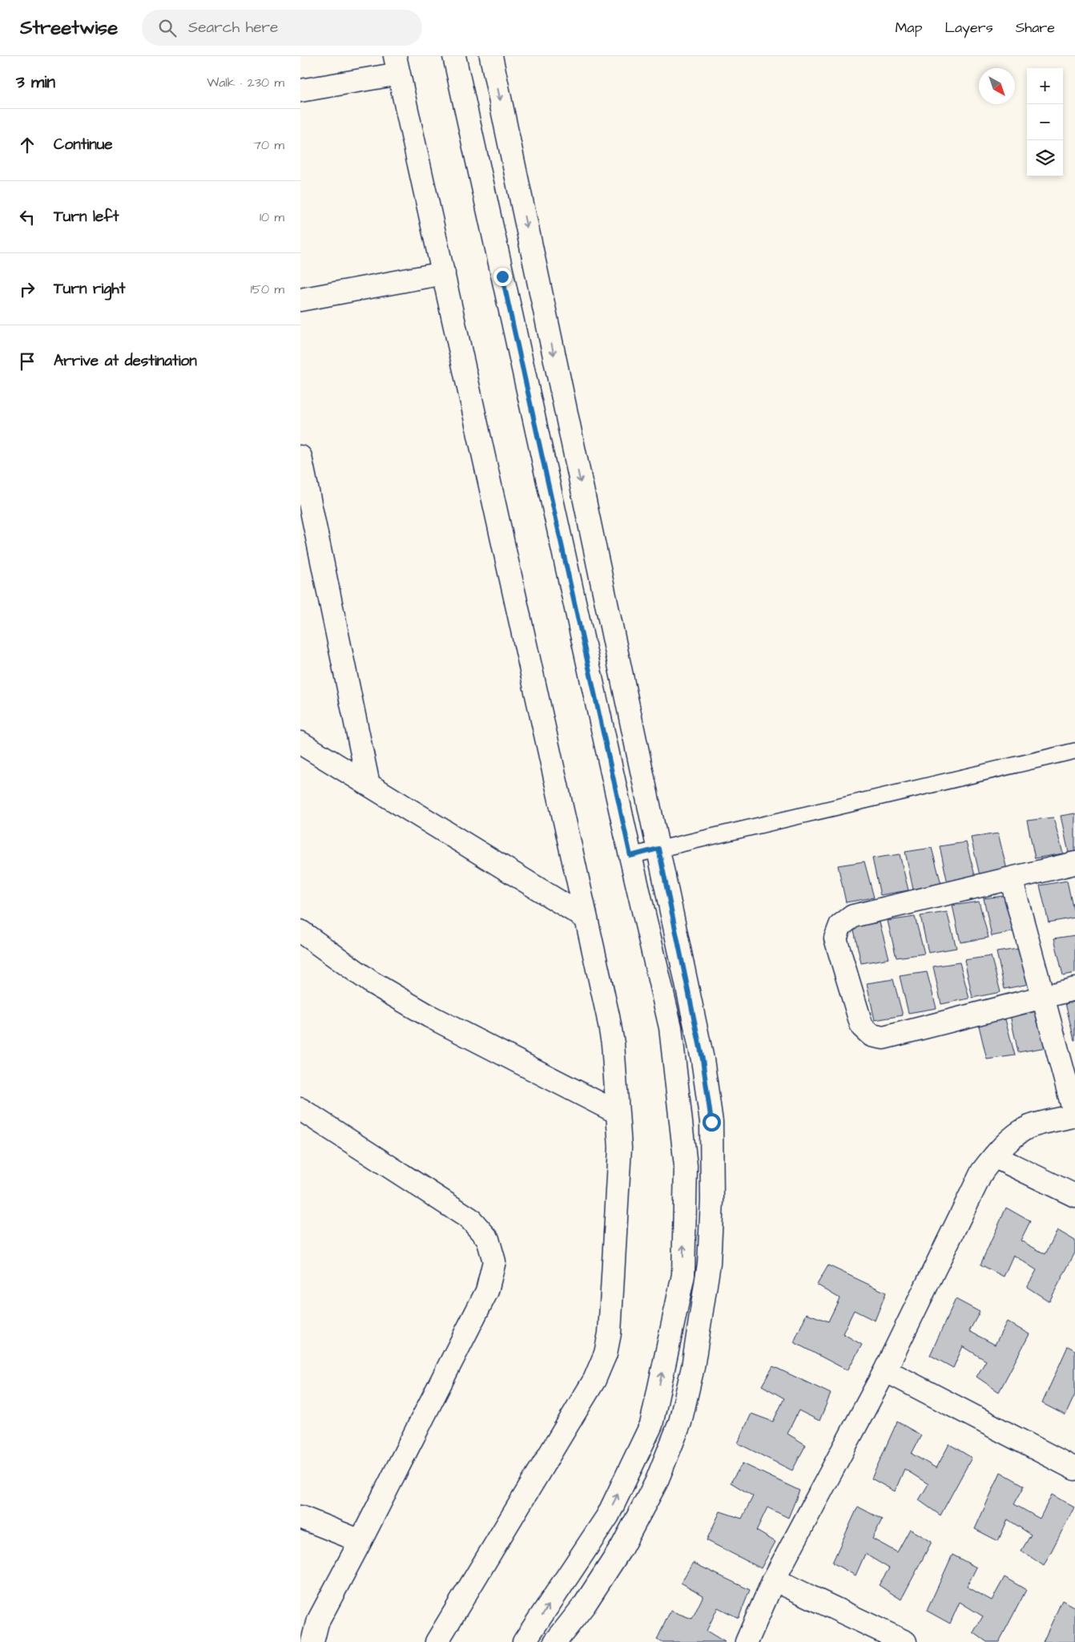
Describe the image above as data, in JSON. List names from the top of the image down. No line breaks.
{"north":"bottom right","page":{"header":"Streetwise","search":"Search here","nav":["Map","Layers","Share"],"heading":["3 min","Walk · 230 m"],"map_buttons":["+","−"],"list":[["Continue","70 m"],["Turn left","10 m"],["Turn right","150 m"],"Arrive at destination"]}}
